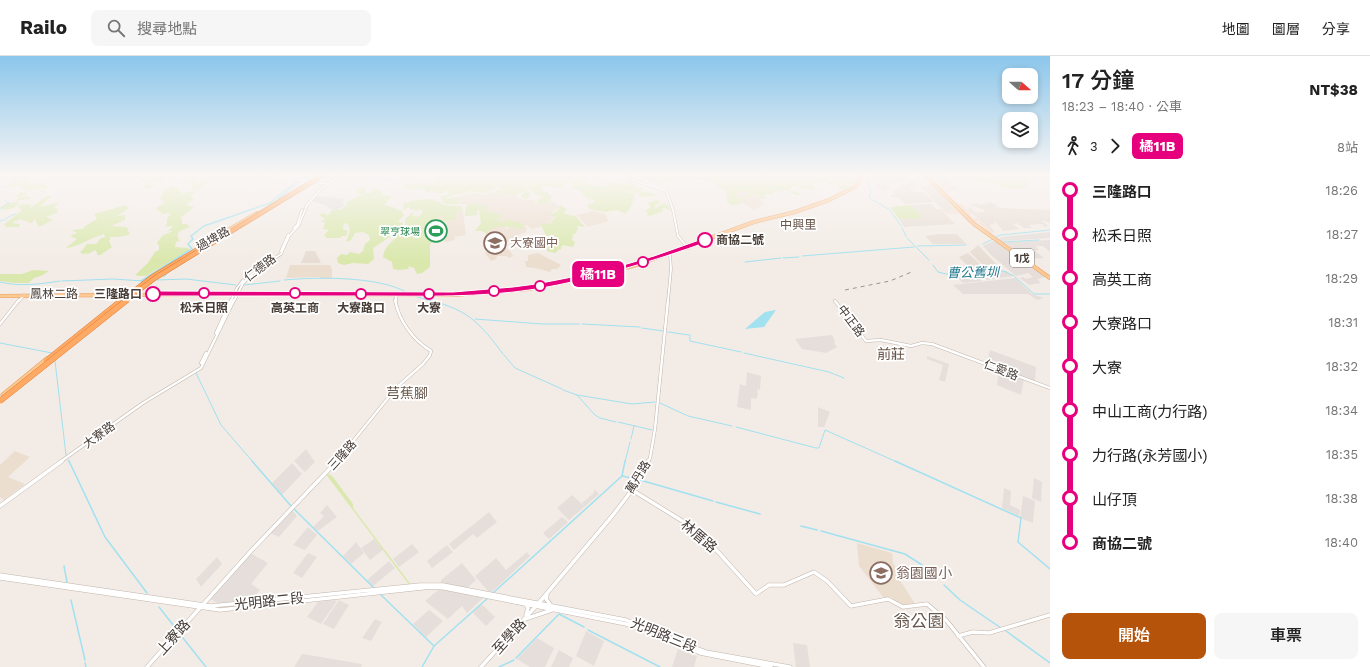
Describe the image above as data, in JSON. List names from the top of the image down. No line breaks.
{"streets":{"main road":["過埤路","1戊","鳳林二路"],"street":["仁德路","中正路","仁愛路","大寮路","三隆路","萬丹路","林厝路","光明路二段","光明路三段","至學路","上寮路"]},"crossings":[["過埤路","鳳林二路"],["仁德路","鳳林二路"],["仁德路","大寮路"],["鳳林二路","大寮路"],["鳳林二路","三隆路"],["鳳林二路","萬丹路"],["中正路","仁愛路"],["三隆路","光明路二段"],["三隆路","上寮路"],["萬丹路","林厝路"],["萬丹路","光明路二段"],["萬丹路","光明路三段"],["萬丹路","至學路"],["光明路二段","光明路三段"],["光明路二段","至學路"],["光明路二段","上寮路"],["光明路三段","至學路"]],"districts":["中興里","前莊","芎蕉腳","翁公園"],"water":["曹公舊圳"],"places":{"sports":["翠亨球場"],"other":["商協二號","松禾日照","高英工商","三隆路口","大寮路口","大寮"],"school or university":["大寮國中","翁園國小"]},"lines":["bus line 橘11B"],"north":"right","page":{"header":"Railo","search":"搜尋地點","nav":["地圖","圖層","分享"],"on_map":"橘11B","heading":["17 分鐘","18:23 – 18:40 · 公車","NT$38"],"legs":["3","橘11B","8站"],"list":[{"name":"三隆路口","value":"18:26"},{"name":"松禾日照","value":"18:27"},{"name":"高英工商","value":"18:29"},{"name":"大寮路口","value":"18:31"},{"name":"大寮","value":"18:32"},{"name":"中山工商(力行路)","value":"18:34"},{"name":"力行路(永芳國小)","value":"18:35"},{"name":"山仔頂","value":"18:38"},{"name":"商協二號","value":"18:40"}],"buttons":["開始","車票"]}}
